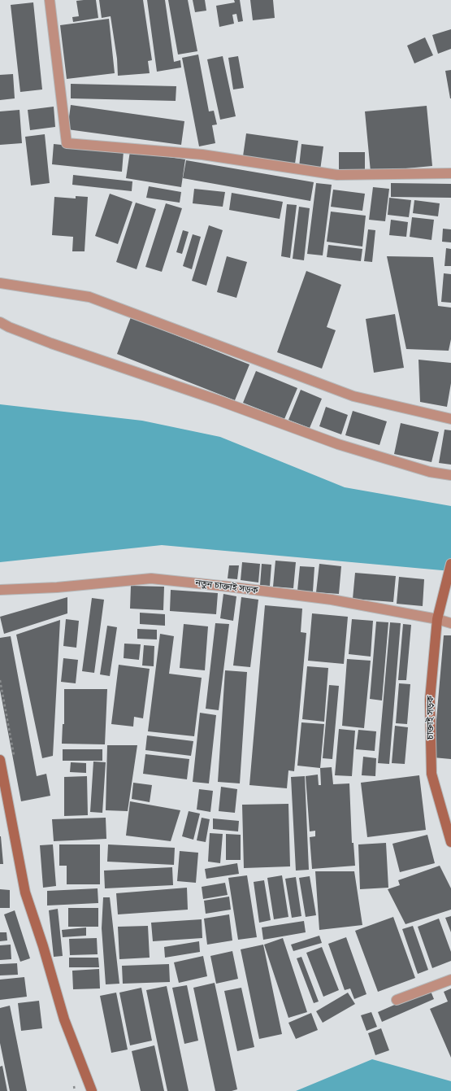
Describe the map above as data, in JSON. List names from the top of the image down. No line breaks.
{"streets":{"main road":["চাক্তাই সড়ক"],"street":["নতুন চাক্তাই সড়ক"]},"crossings":[["নতুন চাক্তাই সড়ক","চাক্তাই সড়ক"]]}
